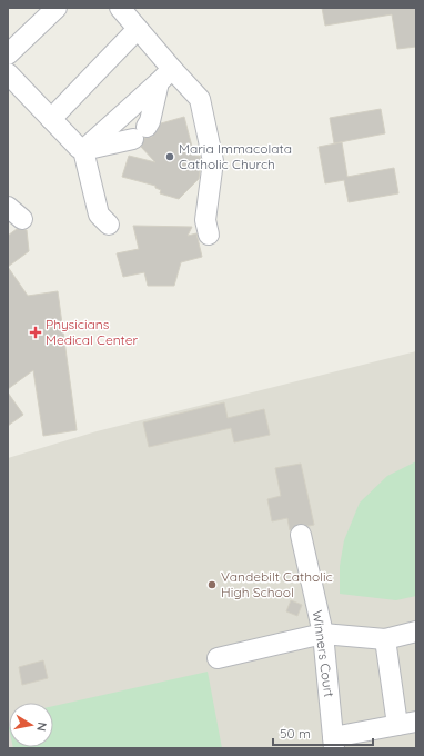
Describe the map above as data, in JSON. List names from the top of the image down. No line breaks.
{"streets":{"street":["Winners Court"]},"places":{"other":["Maria Immacolata Catholic Church","Vandebilt Catholic High School"],"health":["Physicians Medical Center"]},"scale_bar":"50 m","north":"right"}
